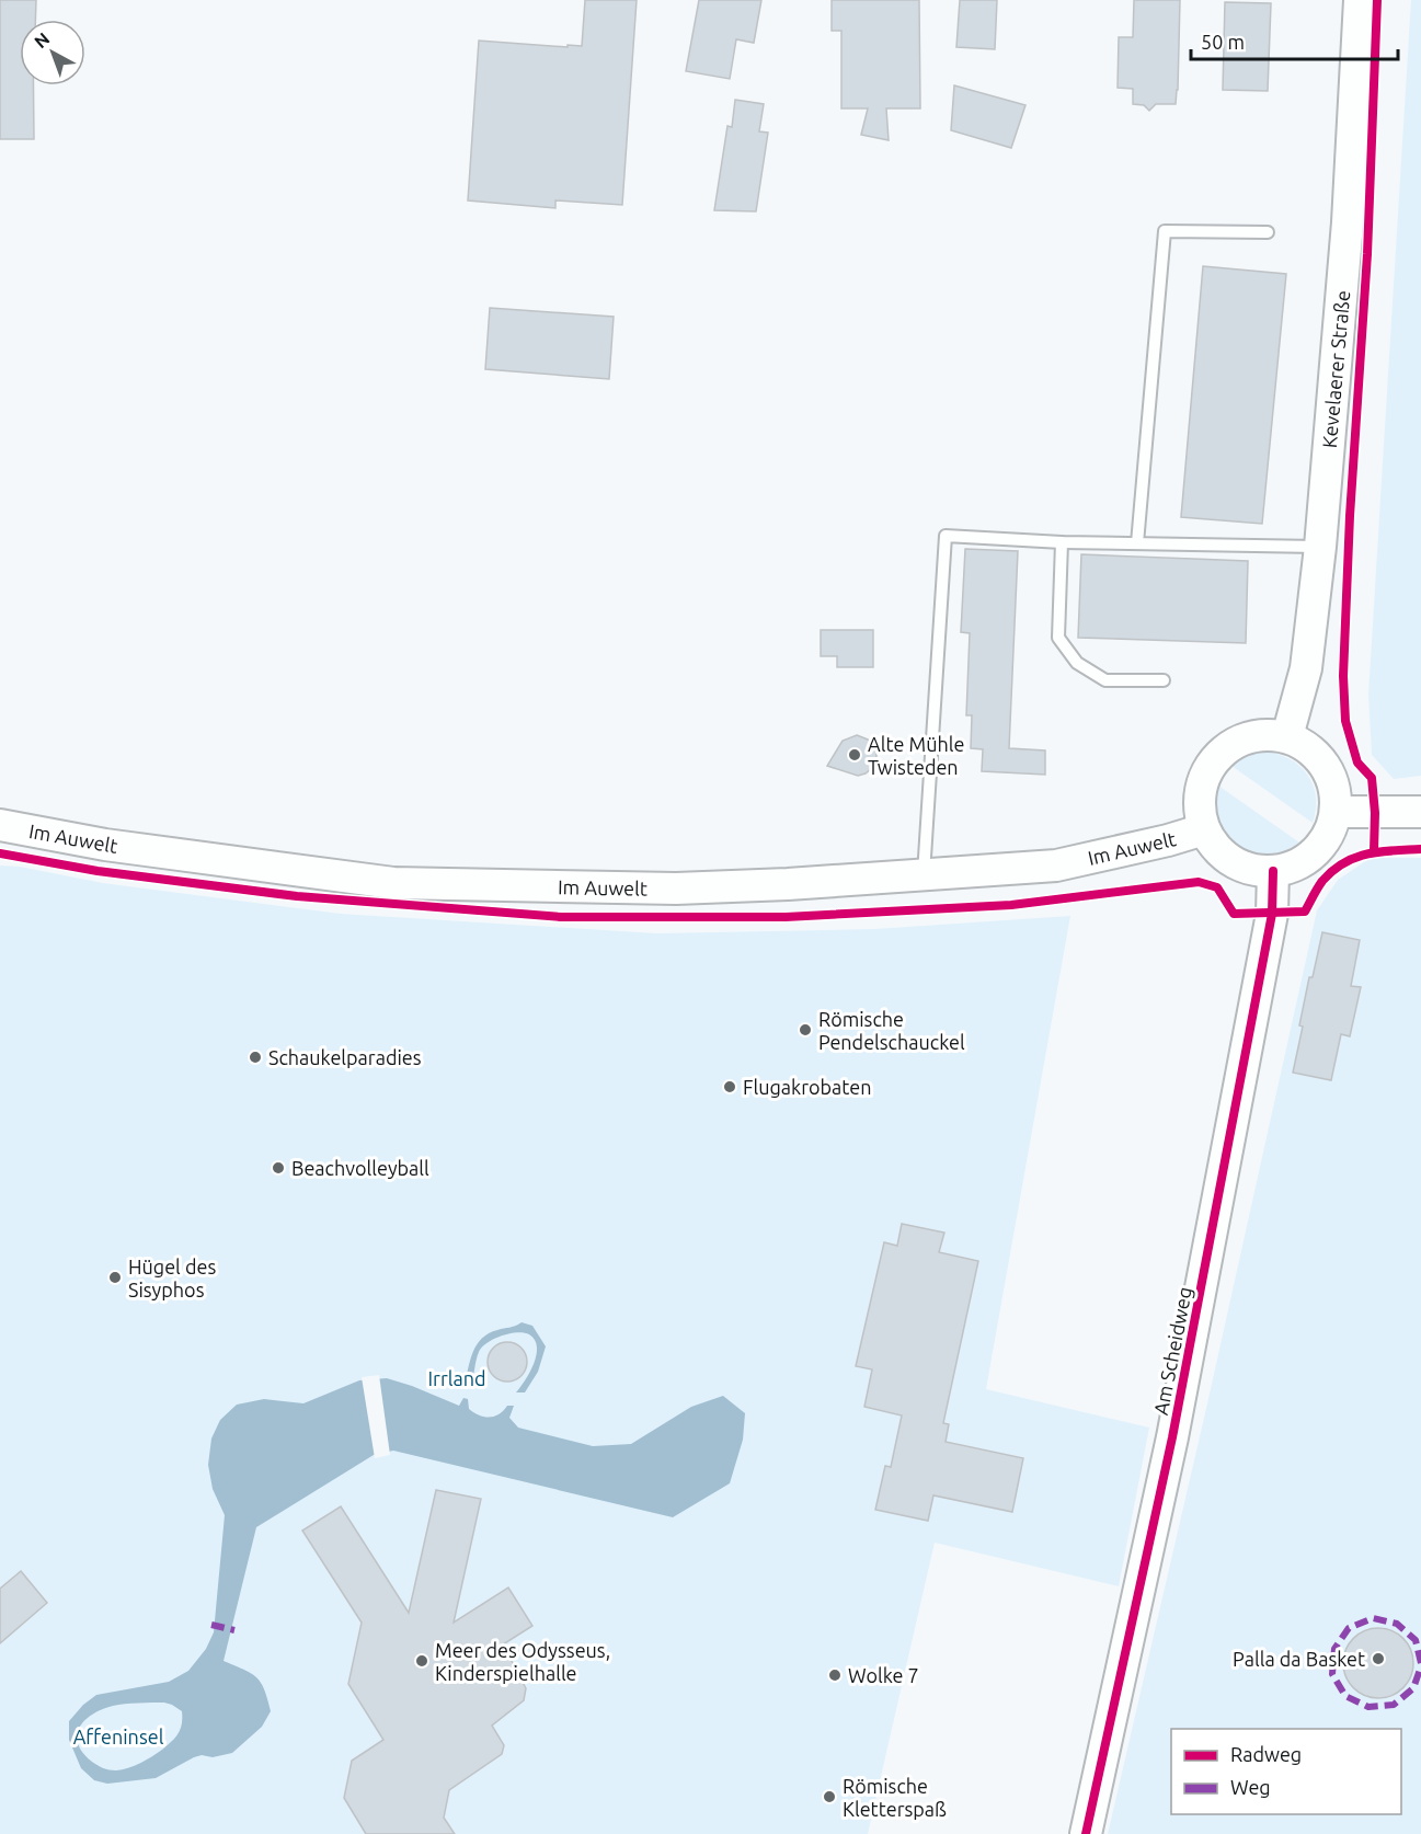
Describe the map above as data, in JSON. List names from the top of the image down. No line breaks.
{"streets":{"main road":["Kevelaerer Straße","Im Auwelt","Am Scheidweg"]},"crossings":[["Kevelaerer Straße","Im Auwelt"],["Kevelaerer Straße","Am Scheidweg"],["Im Auwelt","Am Scheidweg"]],"parks":["Irrland","Affeninsel"],"places":["Alte Mühle Twisteden","Römische Pendelschauckel","Schaukelparadies","Flugakrobaten","Beachvolleyball","Hügel des Sisyphos","Palla da Basket","Meer des Odysseus, Kinderspielhalle","Wolke 7","Römische Kletterspaß"],"legend":["Radweg","Weg"],"scale_bar":"50 m","north":"top left"}
